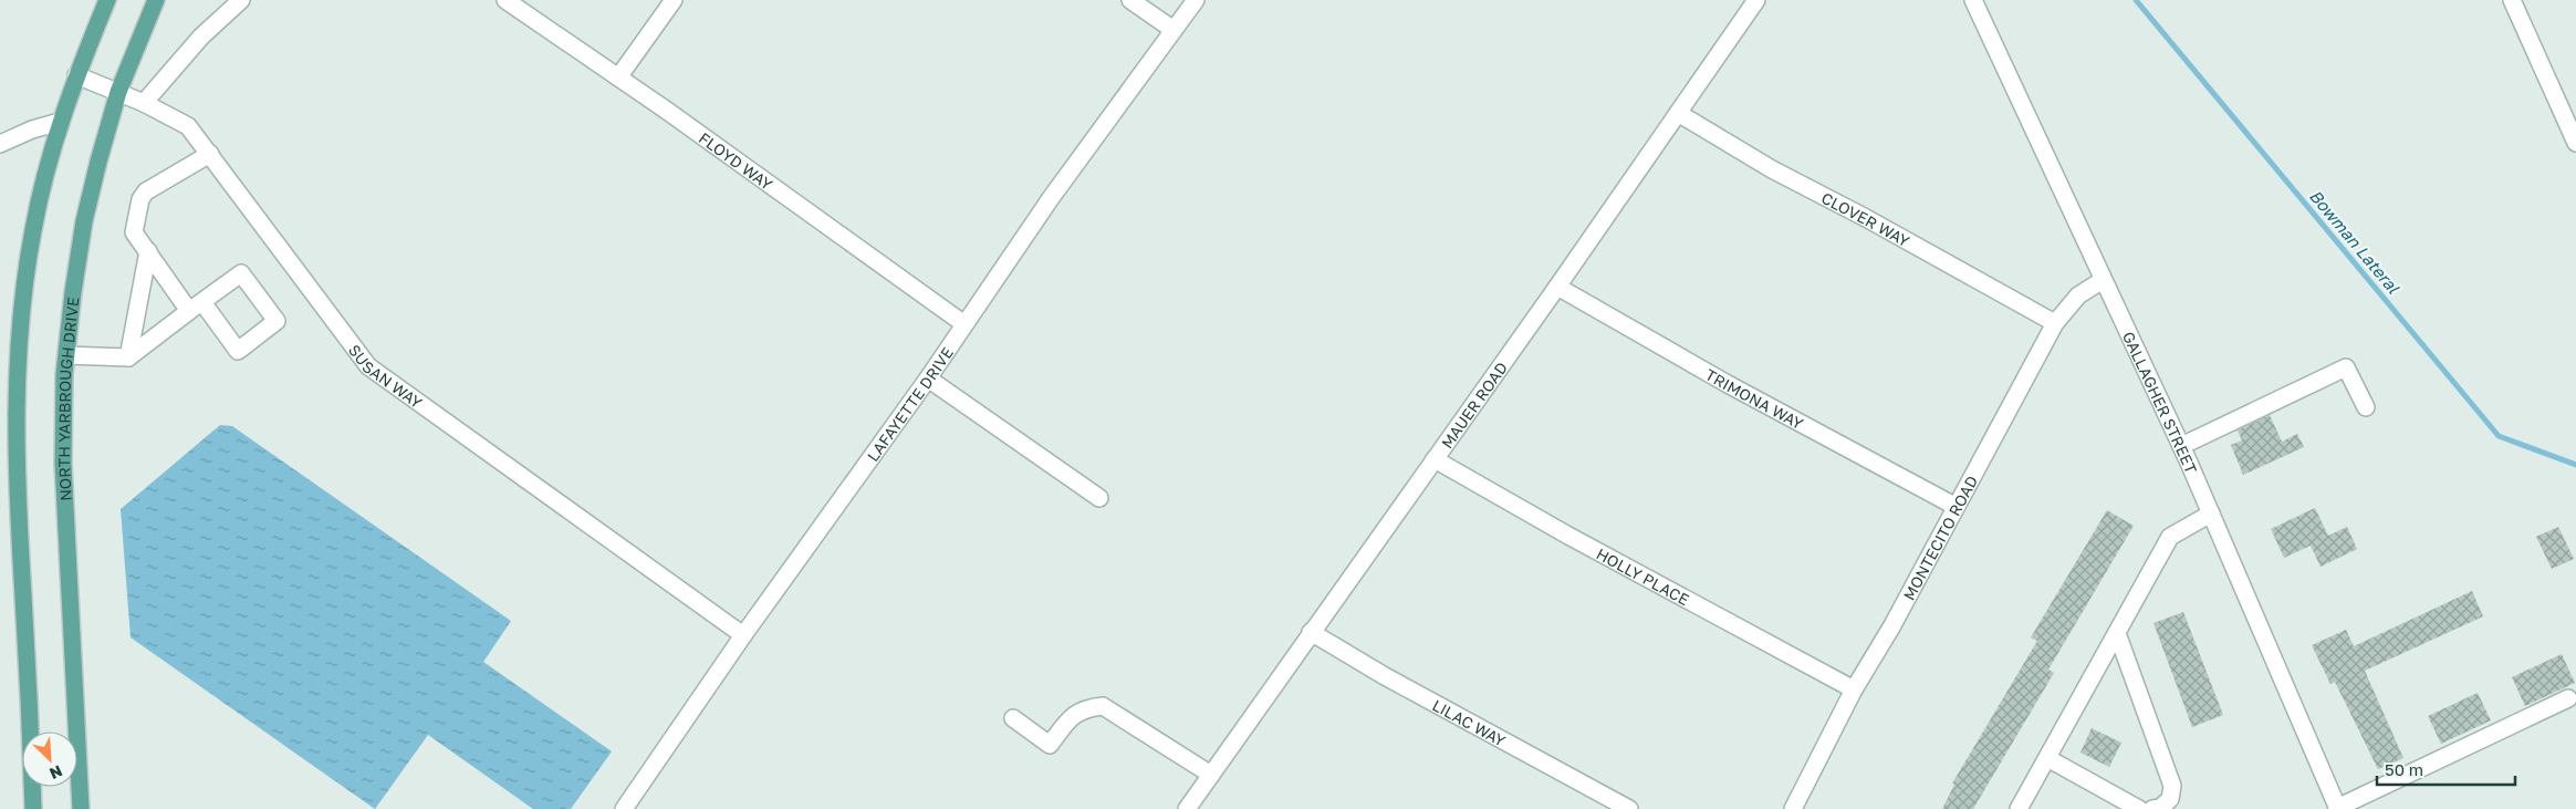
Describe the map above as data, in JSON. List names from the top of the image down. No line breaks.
{"streets":{"main road":["NORTH YARBROUGH DRIVE"],"street":["FLOYD WAY","CLOVER WAY","SUSAN WAY","TRIMONA WAY","GALLAGHER STREET","LAFAYETTE DRIVE","MAUER ROAD","MONTECITO ROAD","HOLLY PLACE","LILAC WAY"]},"crossings":[["FLOYD WAY","LAFAYETTE DRIVE"],["CLOVER WAY","MAUER ROAD"],["CLOVER WAY","MONTECITO ROAD"],["SUSAN WAY","NORTH YARBROUGH DRIVE"],["SUSAN WAY","LAFAYETTE DRIVE"],["TRIMONA WAY","MAUER ROAD"],["TRIMONA WAY","MONTECITO ROAD"],["GALLAGHER STREET","MONTECITO ROAD"],["MAUER ROAD","HOLLY PLACE"],["MAUER ROAD","LILAC WAY"],["MONTECITO ROAD","HOLLY PLACE"]],"water":["Bowman Lateral"],"scale_bar":"50 m","north":"bottom right"}
